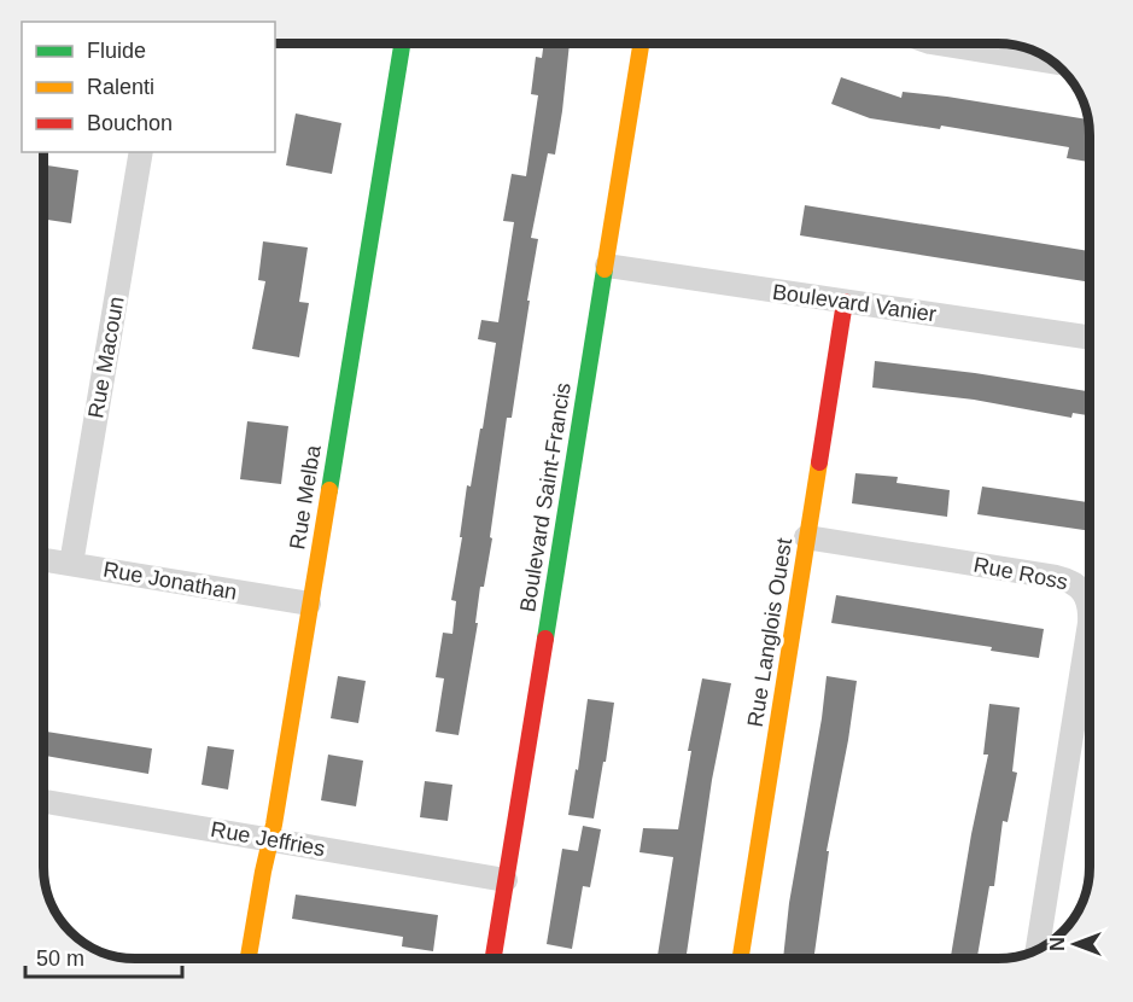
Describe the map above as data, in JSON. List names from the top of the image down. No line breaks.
{"streets":{"street":["Boulevard Vanier","Rue Macoun","Rue Melba","Boulevard Saint-Francis","Rue Ross","Rue Jonathan","Rue Langlois Ouest","Rue Jeffries"]},"crossings":[["Boulevard Vanier","Boulevard Saint-Francis"],["Boulevard Vanier","Rue Langlois Ouest"],["Rue Macoun","Rue Jonathan"],["Rue Melba","Rue Jonathan"],["Rue Melba","Rue Jeffries"],["Boulevard Saint-Francis","Rue Jeffries"],["Rue Ross","Rue Langlois Ouest"]],"legend":["Fluide","Ralenti","Bouchon"],"scale_bar":"50 m","north":"left"}
